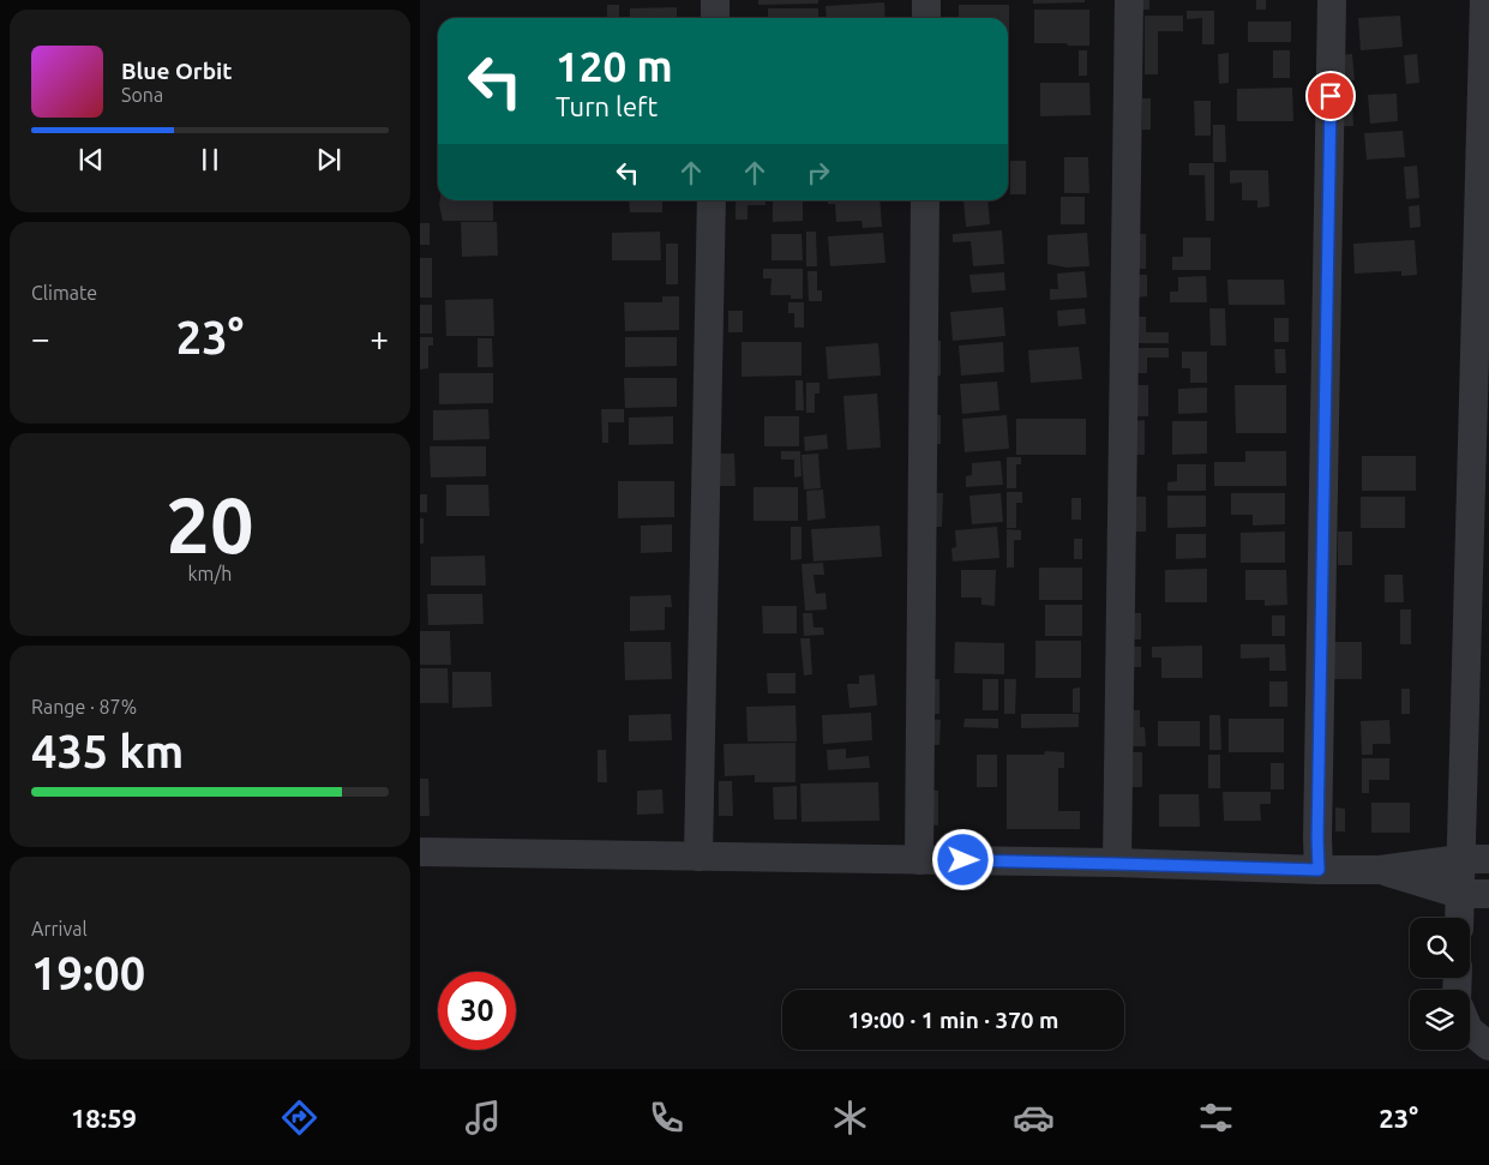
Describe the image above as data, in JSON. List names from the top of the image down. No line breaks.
{"page":{"turn":["120 m","Turn left"],"song":["Blue Orbit","Sona"],"tile":["Climate",["20","km/h"],["Range · 87%","435 km"],["Arrival","19:00"]],"heat":["−","23°","+"],"limit":"30","trip":"19:00 · 1 min · 370 m","tabs":["18:59","23°"]}}
